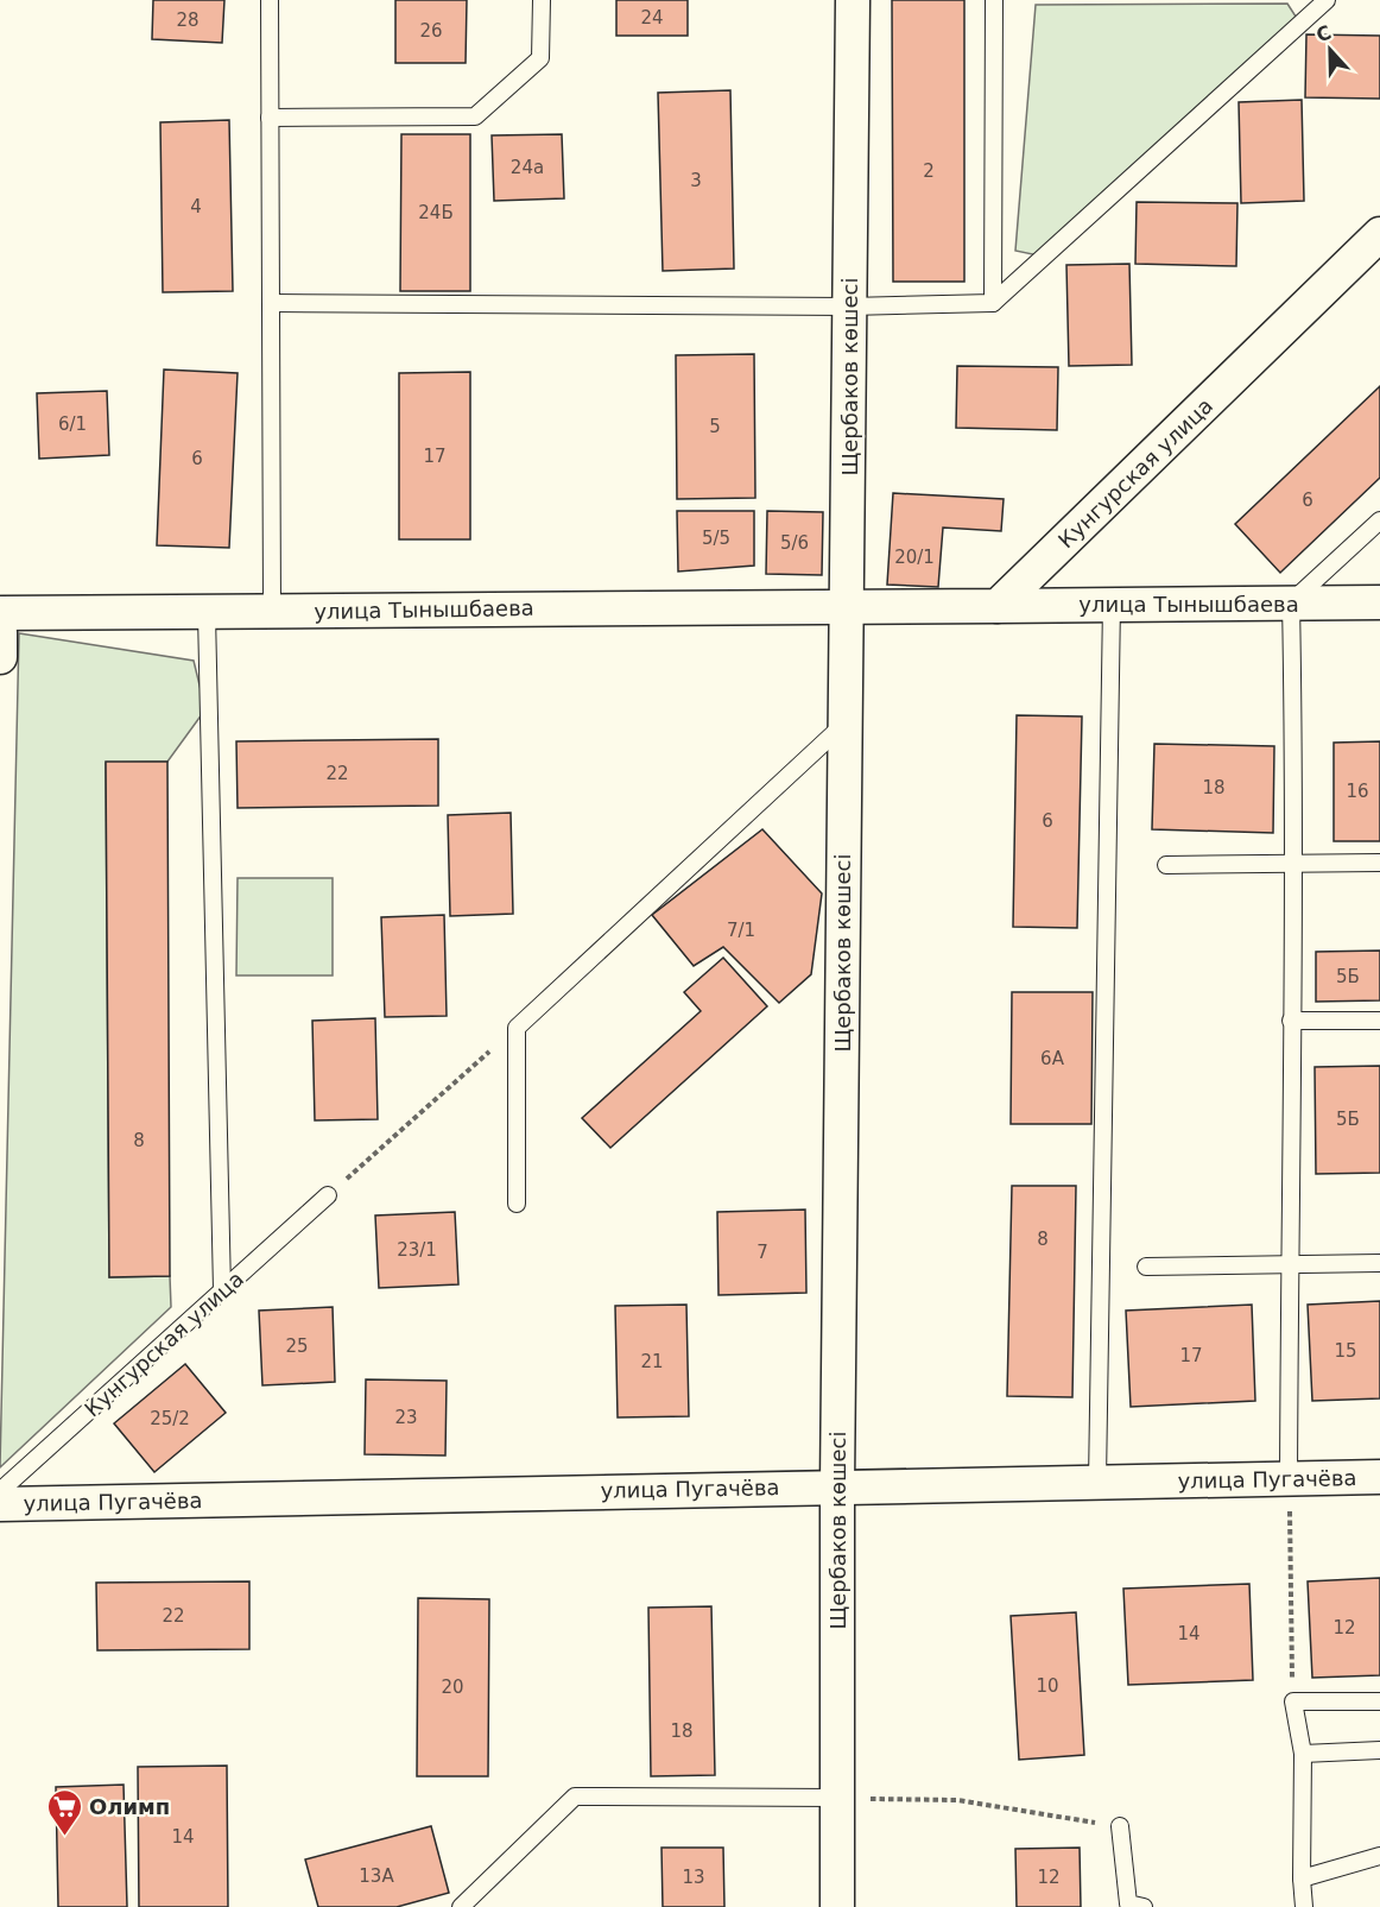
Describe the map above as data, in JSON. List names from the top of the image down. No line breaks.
{"streets":{"street":["Щербаков көшесі","Кунгурская улица","улица Тынышбаева","улица Пугачёва"]},"crossings":[["Щербаков көшесі","улица Тынышбаева"],["Щербаков көшесі","улица Пугачёва"],["Кунгурская улица","улица Тынышбаева"]],"places":{"supermarket":["Олимп"]},"house_numbers":["24","28","26","24а","2","3","4","24Б","6/1","5","17","6","6","5/5","5/6","20/1","22","18","16","6","7/1","5Б","6А","5Б","8","8","23/1","7","25","15","17","21","23","25/2","22","12","14","10","20","18","14","13А","13","12"],"north":"top"}
